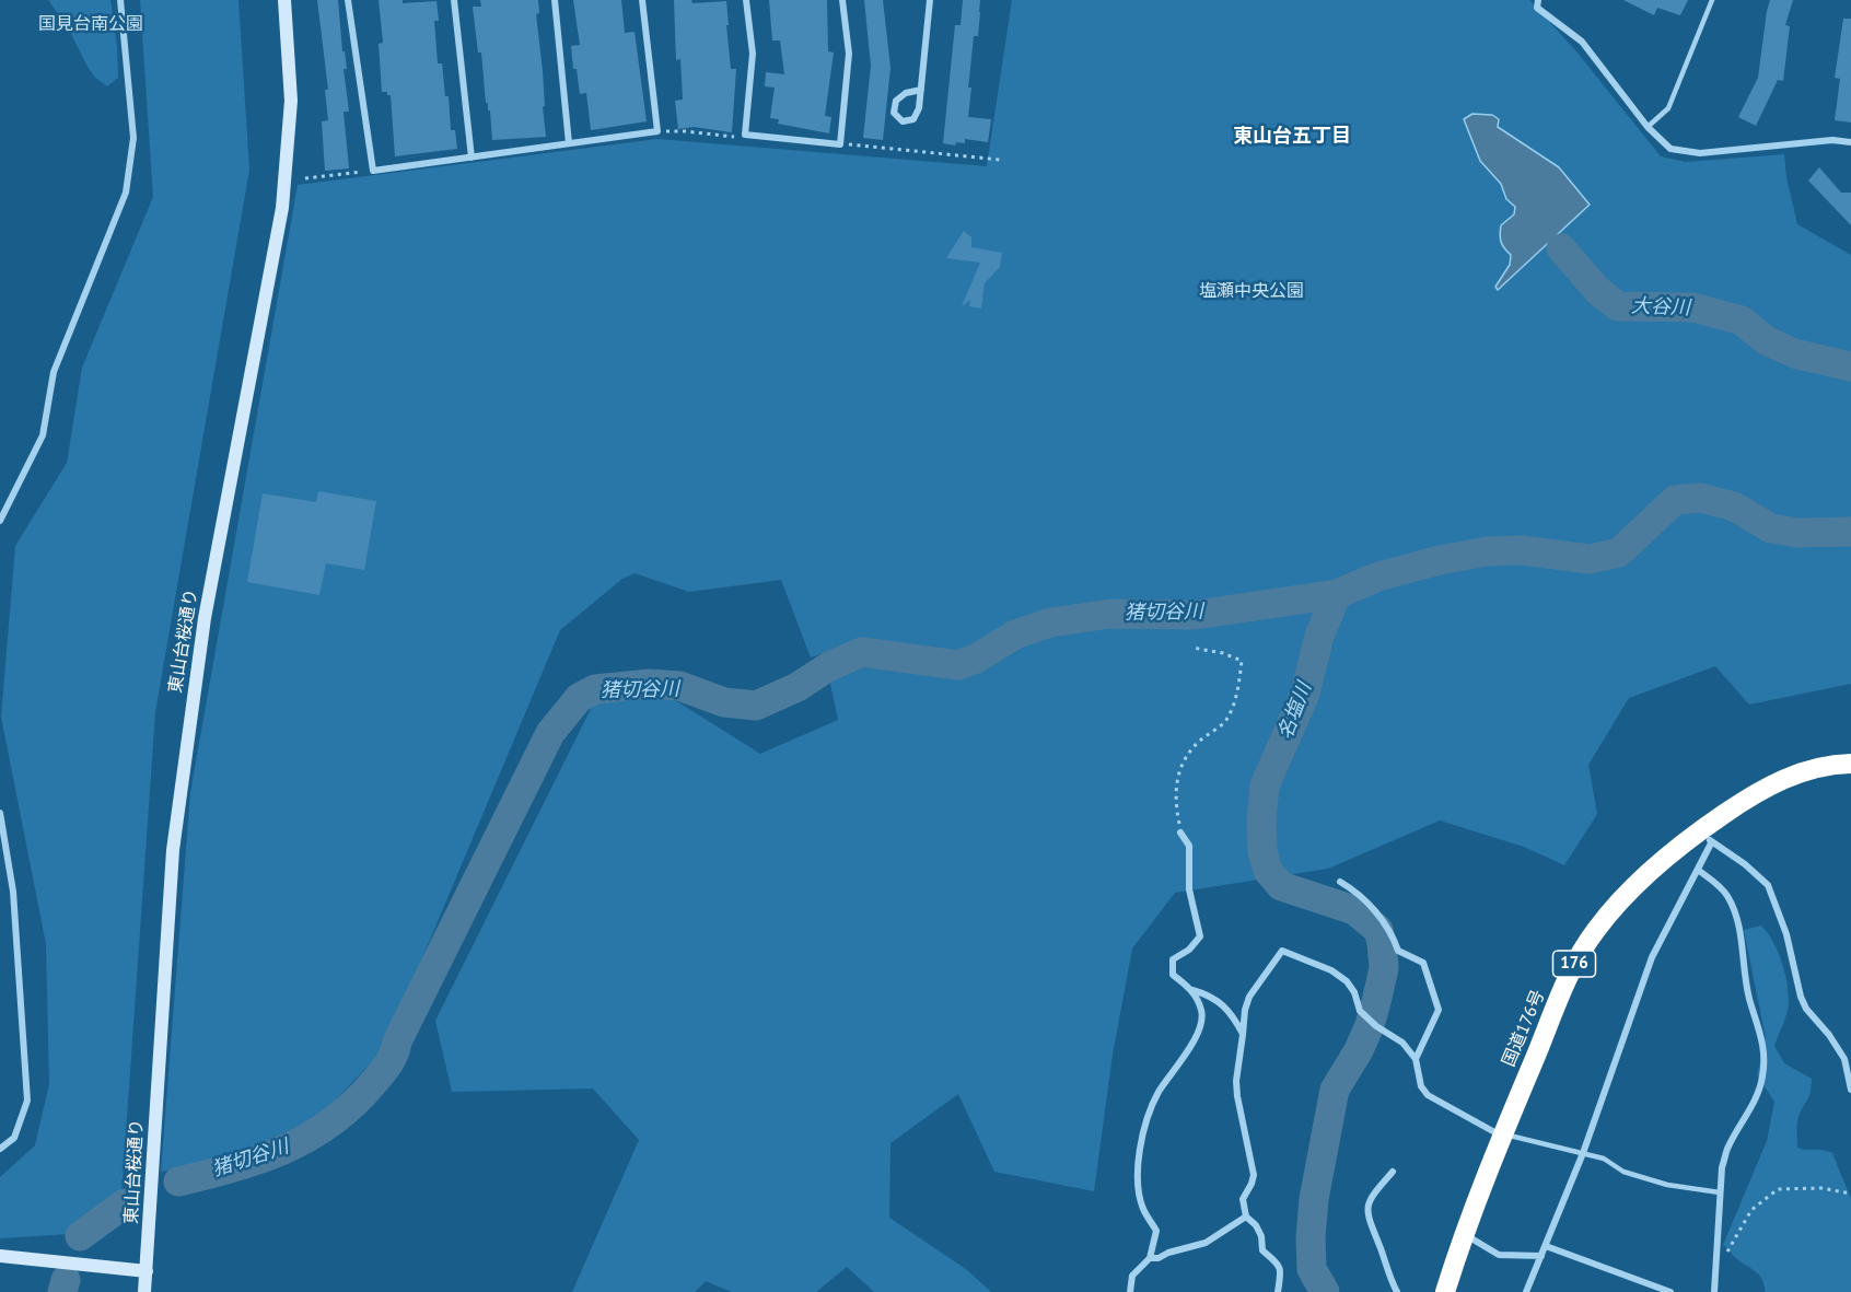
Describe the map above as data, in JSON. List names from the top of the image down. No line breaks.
{"streets":{"highway":["176","国道176号"],"street":["東山台桜通り"]},"districts":["東山台五丁目"],"water":["大谷川","猪切谷川","名塩川"],"parks":["国見台南公園","塩瀬中央公園"]}
